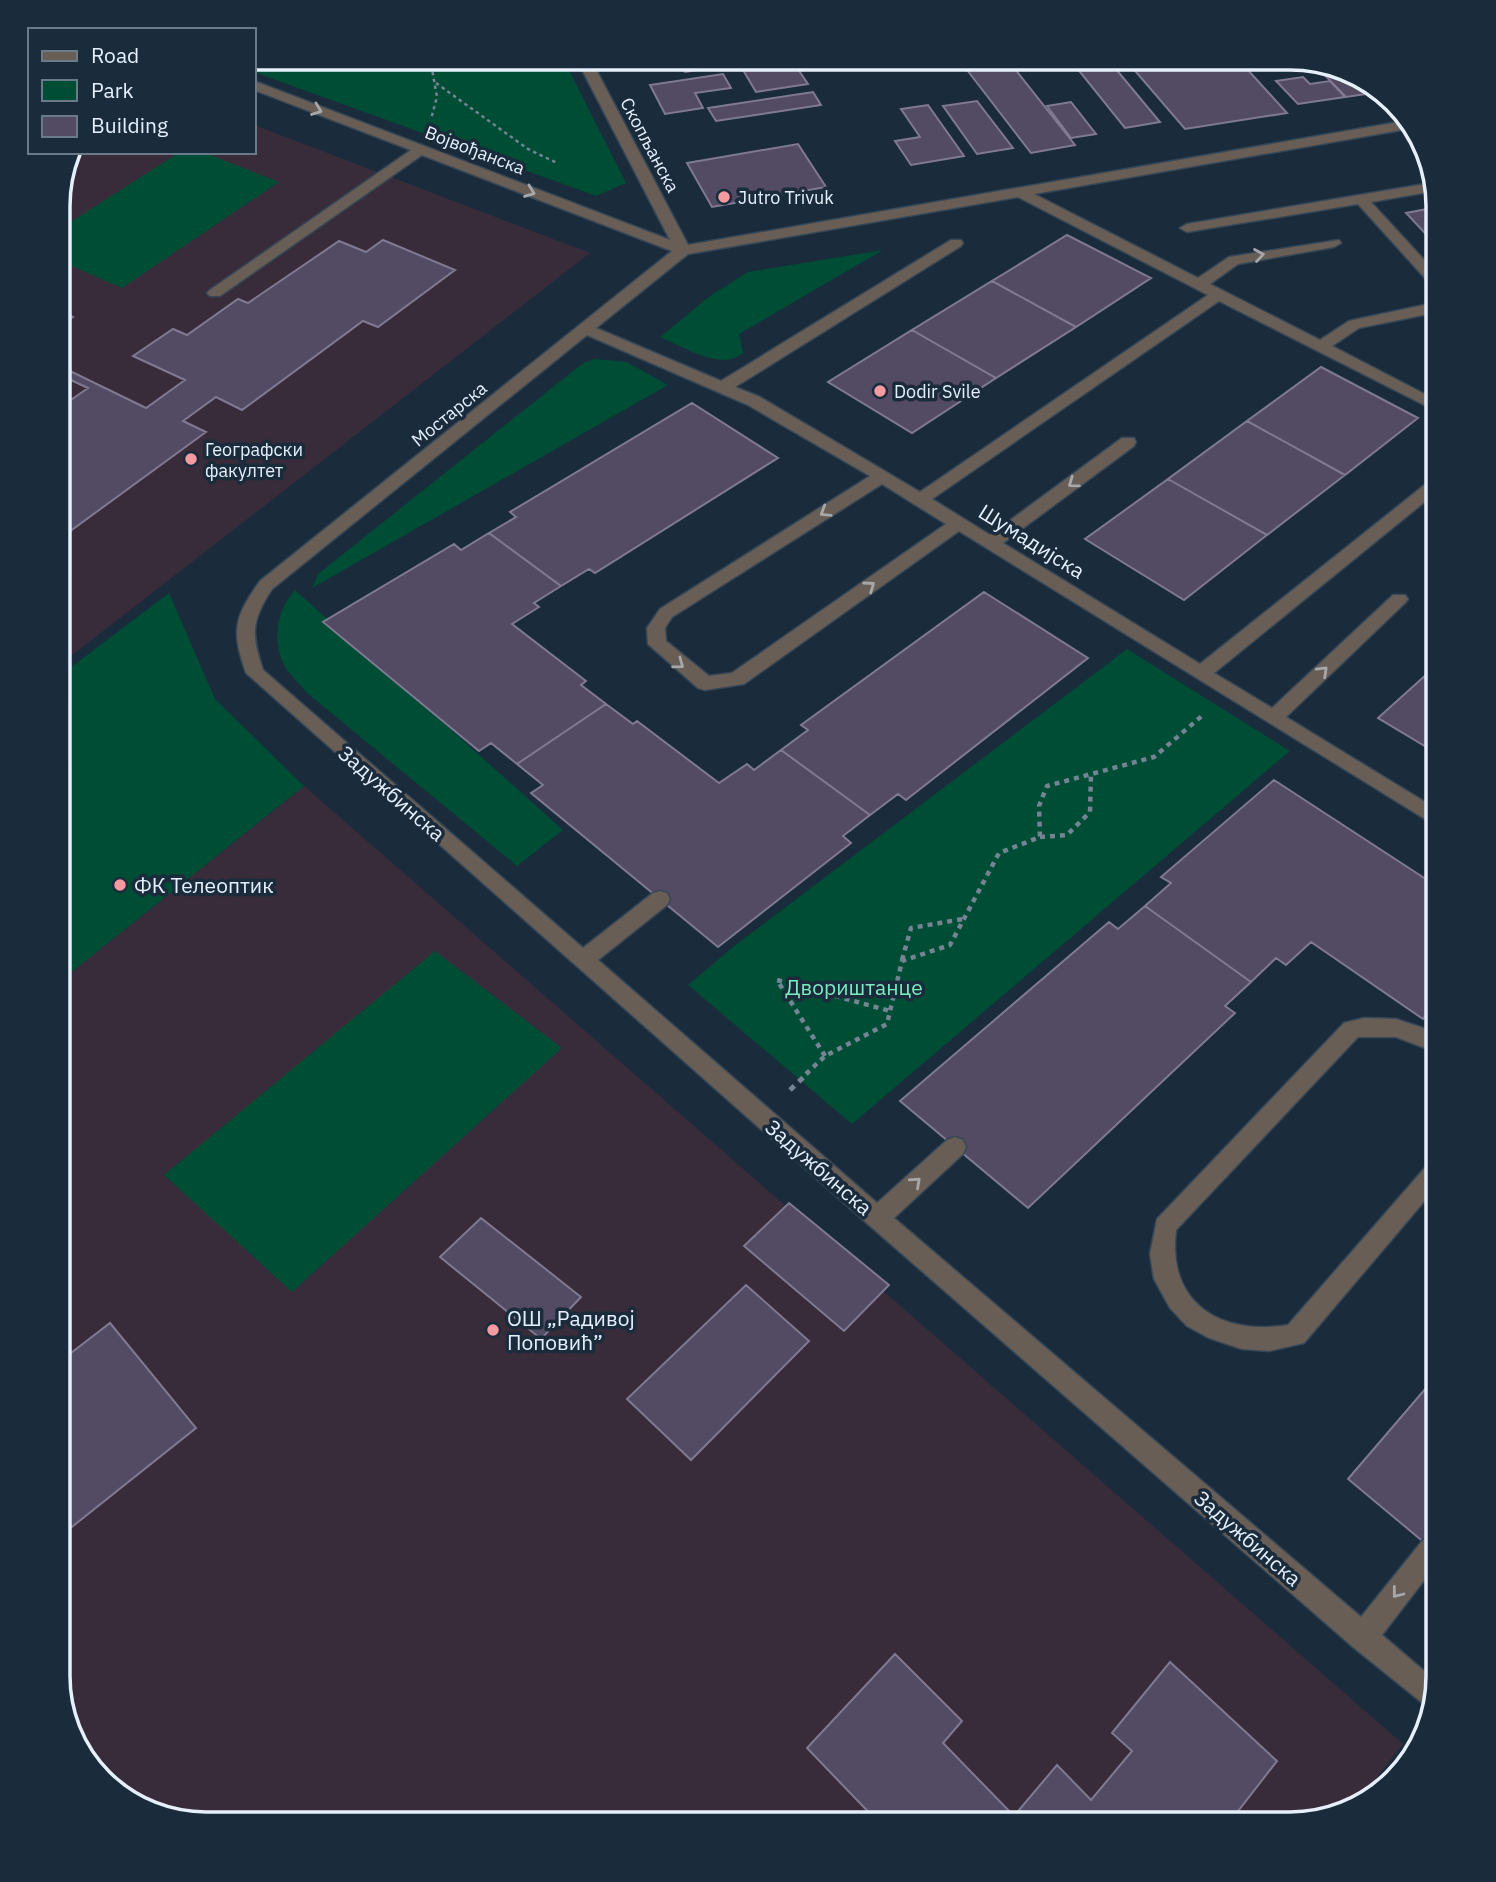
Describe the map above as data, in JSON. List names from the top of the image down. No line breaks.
{"streets":{"street":["Скопљанска","Војвођанска","Мостарска","Шумадијска","Задужбинска"]},"crossings":[["Скопљанска","Војвођанска"],["Скопљанска","Мостарска"],["Војвођанска","Мостарска"],["Мостарска","Шумадијска"],["Мостарска","Задужбинска"]],"one_way":["Војвођанска"],"parks":["Двориштанце"],"places":["Jutro Trivuk","Dodir Svile","Географски факултет","ФК Телеоптик","ОШ „Радивој Поповић”"],"legend":["Road","Park","Building"]}
